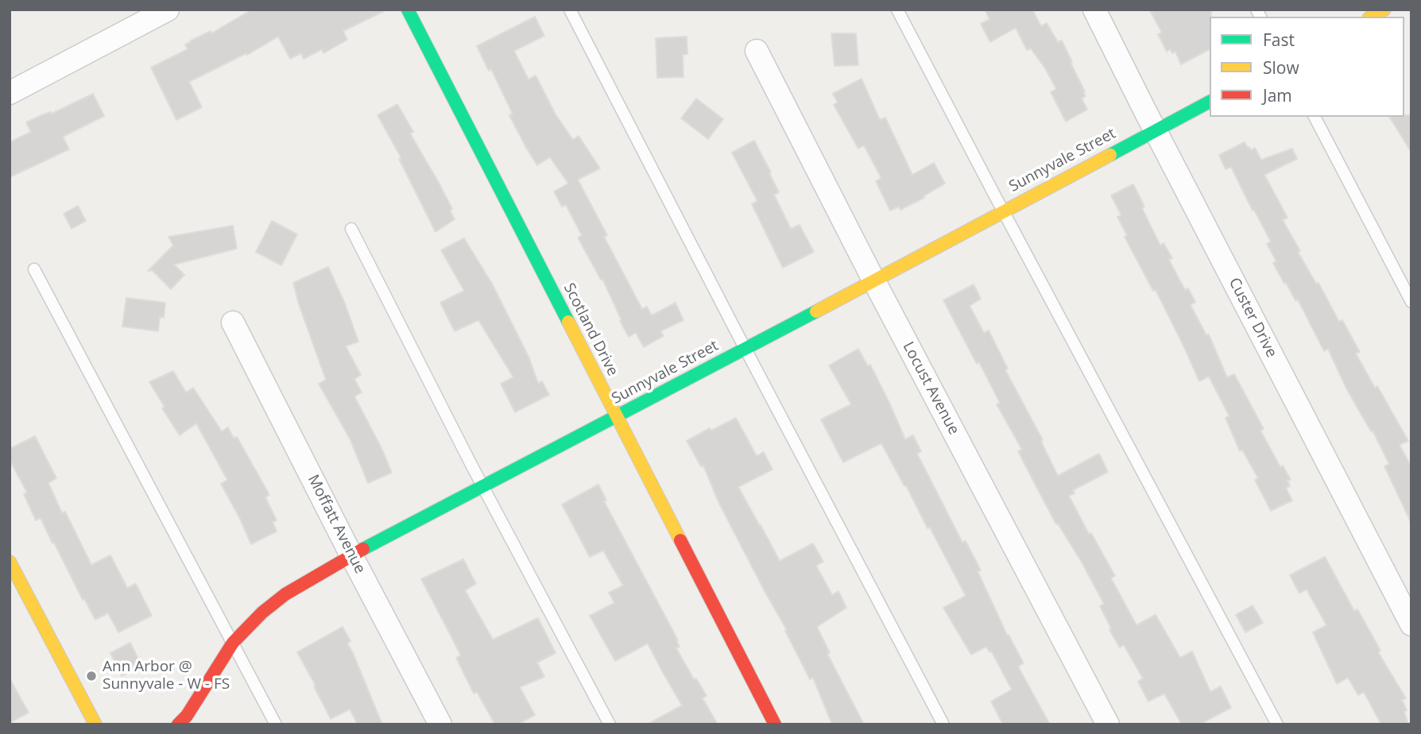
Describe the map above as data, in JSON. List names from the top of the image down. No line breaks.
{"streets":{"street":["Sunnyvale Street","Custer Drive","Scotland Drive","Locust Avenue","Moffatt Avenue"]},"crossings":[["Sunnyvale Street","Custer Drive"],["Sunnyvale Street","Scotland Drive"],["Sunnyvale Street","Locust Avenue"],["Sunnyvale Street","Moffatt Avenue"]],"places":["Ann Arbor @ Sunnyvale - W - FS"],"legend":["Fast","Slow","Jam"]}
